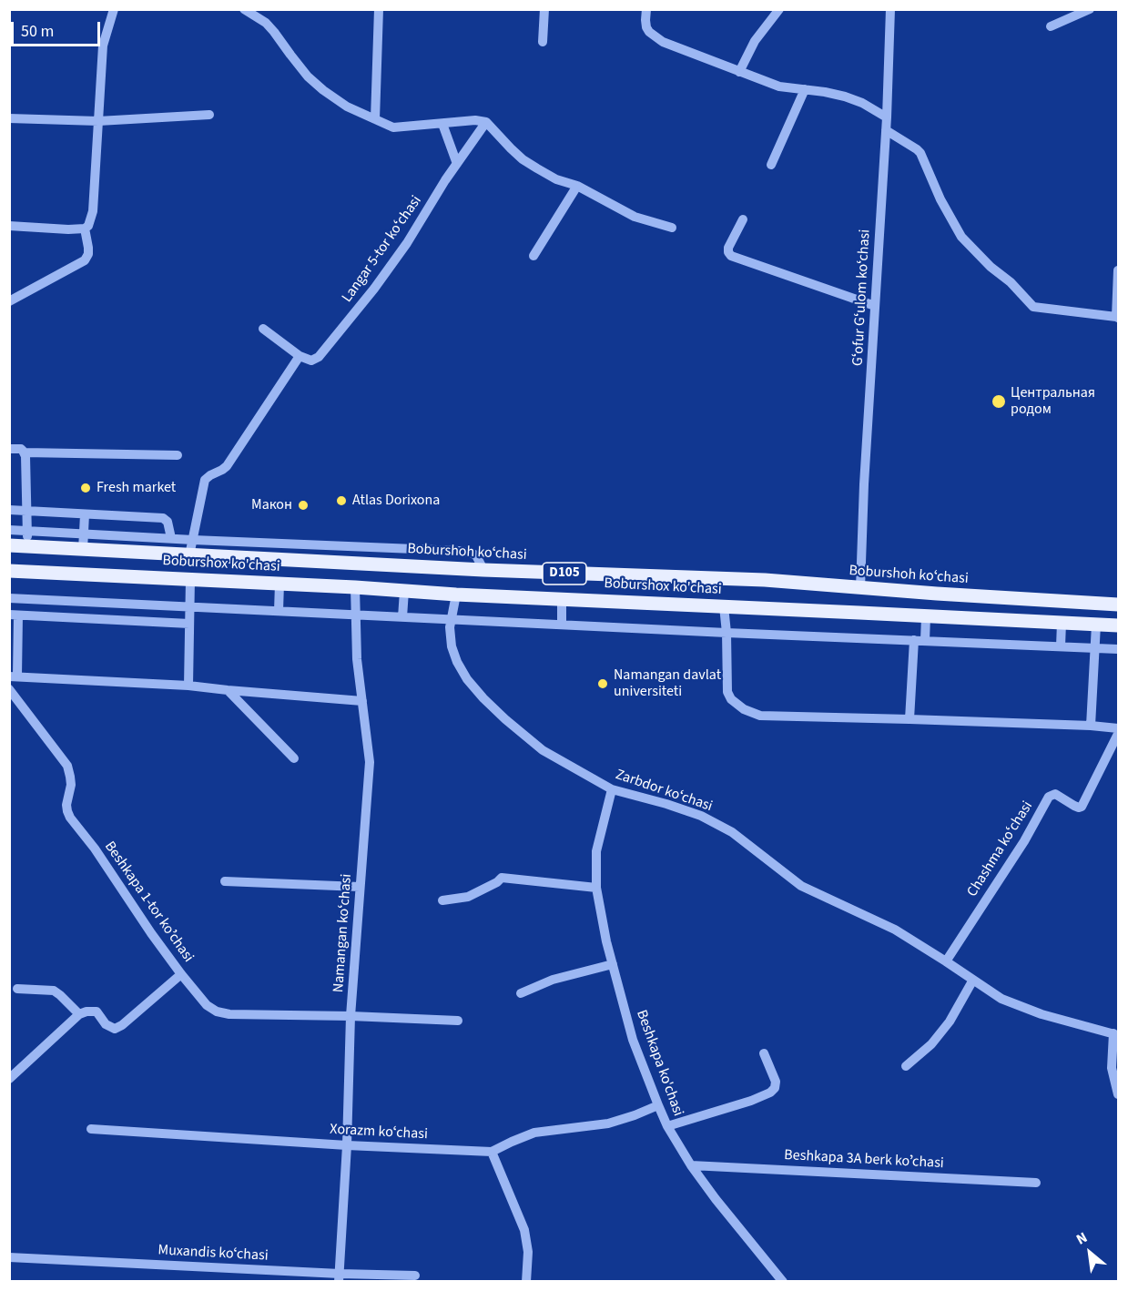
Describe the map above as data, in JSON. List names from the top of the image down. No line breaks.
{"streets":{"main road":["Boburshoh koʻchasi","Boburshox ko'chasi","D105"],"street":["Langar 5-tor koʻchasi","Gʻofur Gʻulom koʻchasi","Zarbdor koʻchasi","Chashma koʻchasi","Beshkapa 1-tor koʼchasi","Namangan koʻchasi","Beshkapa ko'chasi","Xorazm koʻchasi","Beshkapa 3A berk koʼchasi","Muxandis koʻchasi"]},"crossings":[["Gʻofur Gʻulom koʻchasi","Boburshoh koʻchasi"],["Boburshox ko'chasi","Zarbdor koʻchasi"],["Boburshox ko'chasi","Namangan koʻchasi"],["Zarbdor koʻchasi","Chashma koʻchasi"],["Zarbdor koʻchasi","Beshkapa ko'chasi"],["Beshkapa 1-tor koʼchasi","Namangan koʻchasi"],["Namangan koʻchasi","Xorazm koʻchasi"],["Namangan koʻchasi","Muxandis koʻchasi"],["Beshkapa ko'chasi","Xorazm koʻchasi"],["Beshkapa ko'chasi","Beshkapa 3A berk koʼchasi"]],"places":["Центральная родом","Fresh market","Atlas Dorixona","Макон","Namangan davlat universiteti"],"scale_bar":"50 m","north":"top left"}
